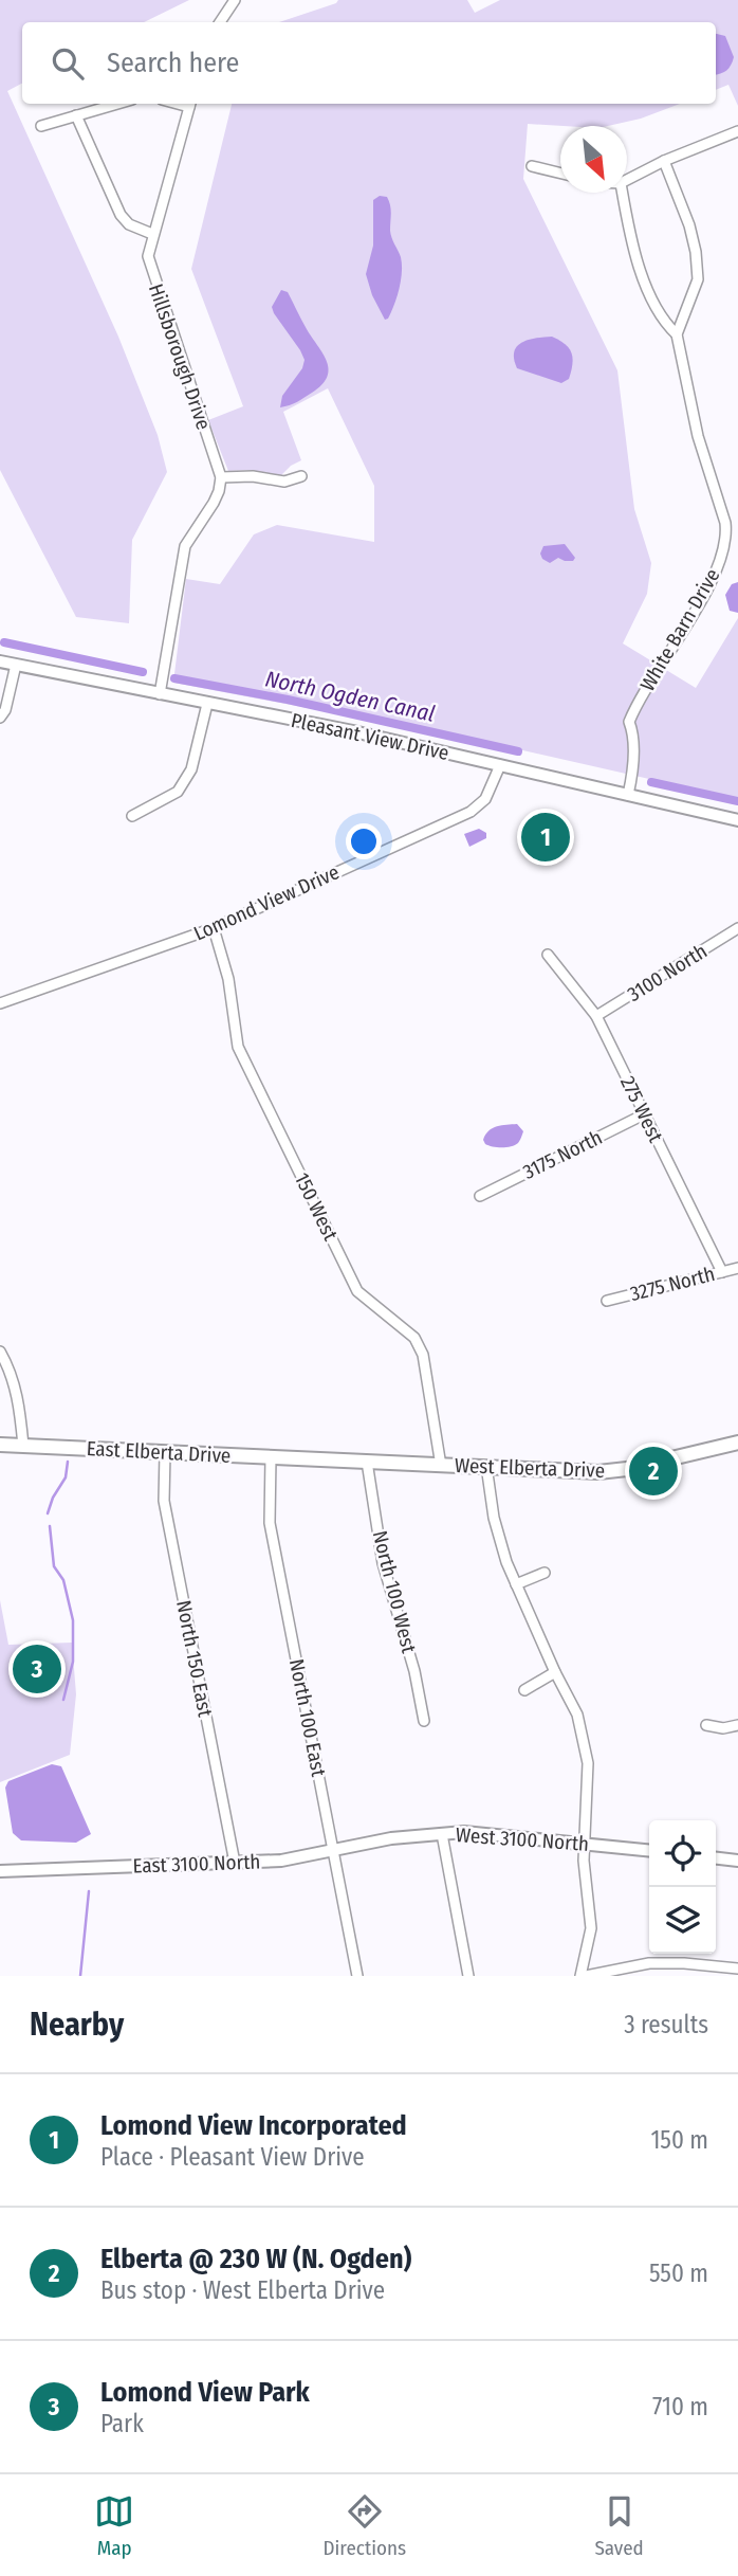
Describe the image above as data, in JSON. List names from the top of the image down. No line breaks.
{"streets":{"main road":["East Elberta Drive","West Elberta Drive"],"street":["Hillsborough Drive","White Barn Drive","Pleasant View Drive","Lomond View Drive","3100 North","275 West","3175 North","150 West","3275 North","North 100 West","North 150 East","North 100 East","West 3100 North","East 3100 North"]},"crossings":[["White Barn Drive","Pleasant View Drive"],["Pleasant View Drive","Lomond View Drive"],["Lomond View Drive","150 West"],["3100 North","275 West"],["275 West","3175 North"],["275 West","3275 North"],["150 West","West Elberta Drive"],["East Elberta Drive","West Elberta Drive"],["East Elberta Drive","North 150 East"],["East Elberta Drive","North 100 East"],["West Elberta Drive","North 100 West"],["North 150 East","East 3100 North"],["North 100 East","East 3100 North"],["West 3100 North","East 3100 North"]],"water":["North Ogden Canal"],"north":"bottom right","page":{"search":"Search here","pins":["1","2","3"],"heading":["Nearby","3 results"],"list":[{"mark":"1","name":"Lomond View Incorporated","note":"Place · Pleasant View Drive","value":"150 m"},{"mark":"2","name":"Elberta @ 230 W (N. Ogden)","note":"Bus stop · West Elberta Drive","value":"550 m"},{"mark":"3","name":"Lomond View Park","note":"Park","value":"710 m"}],"nav":["Map","Directions","Saved"]}}
